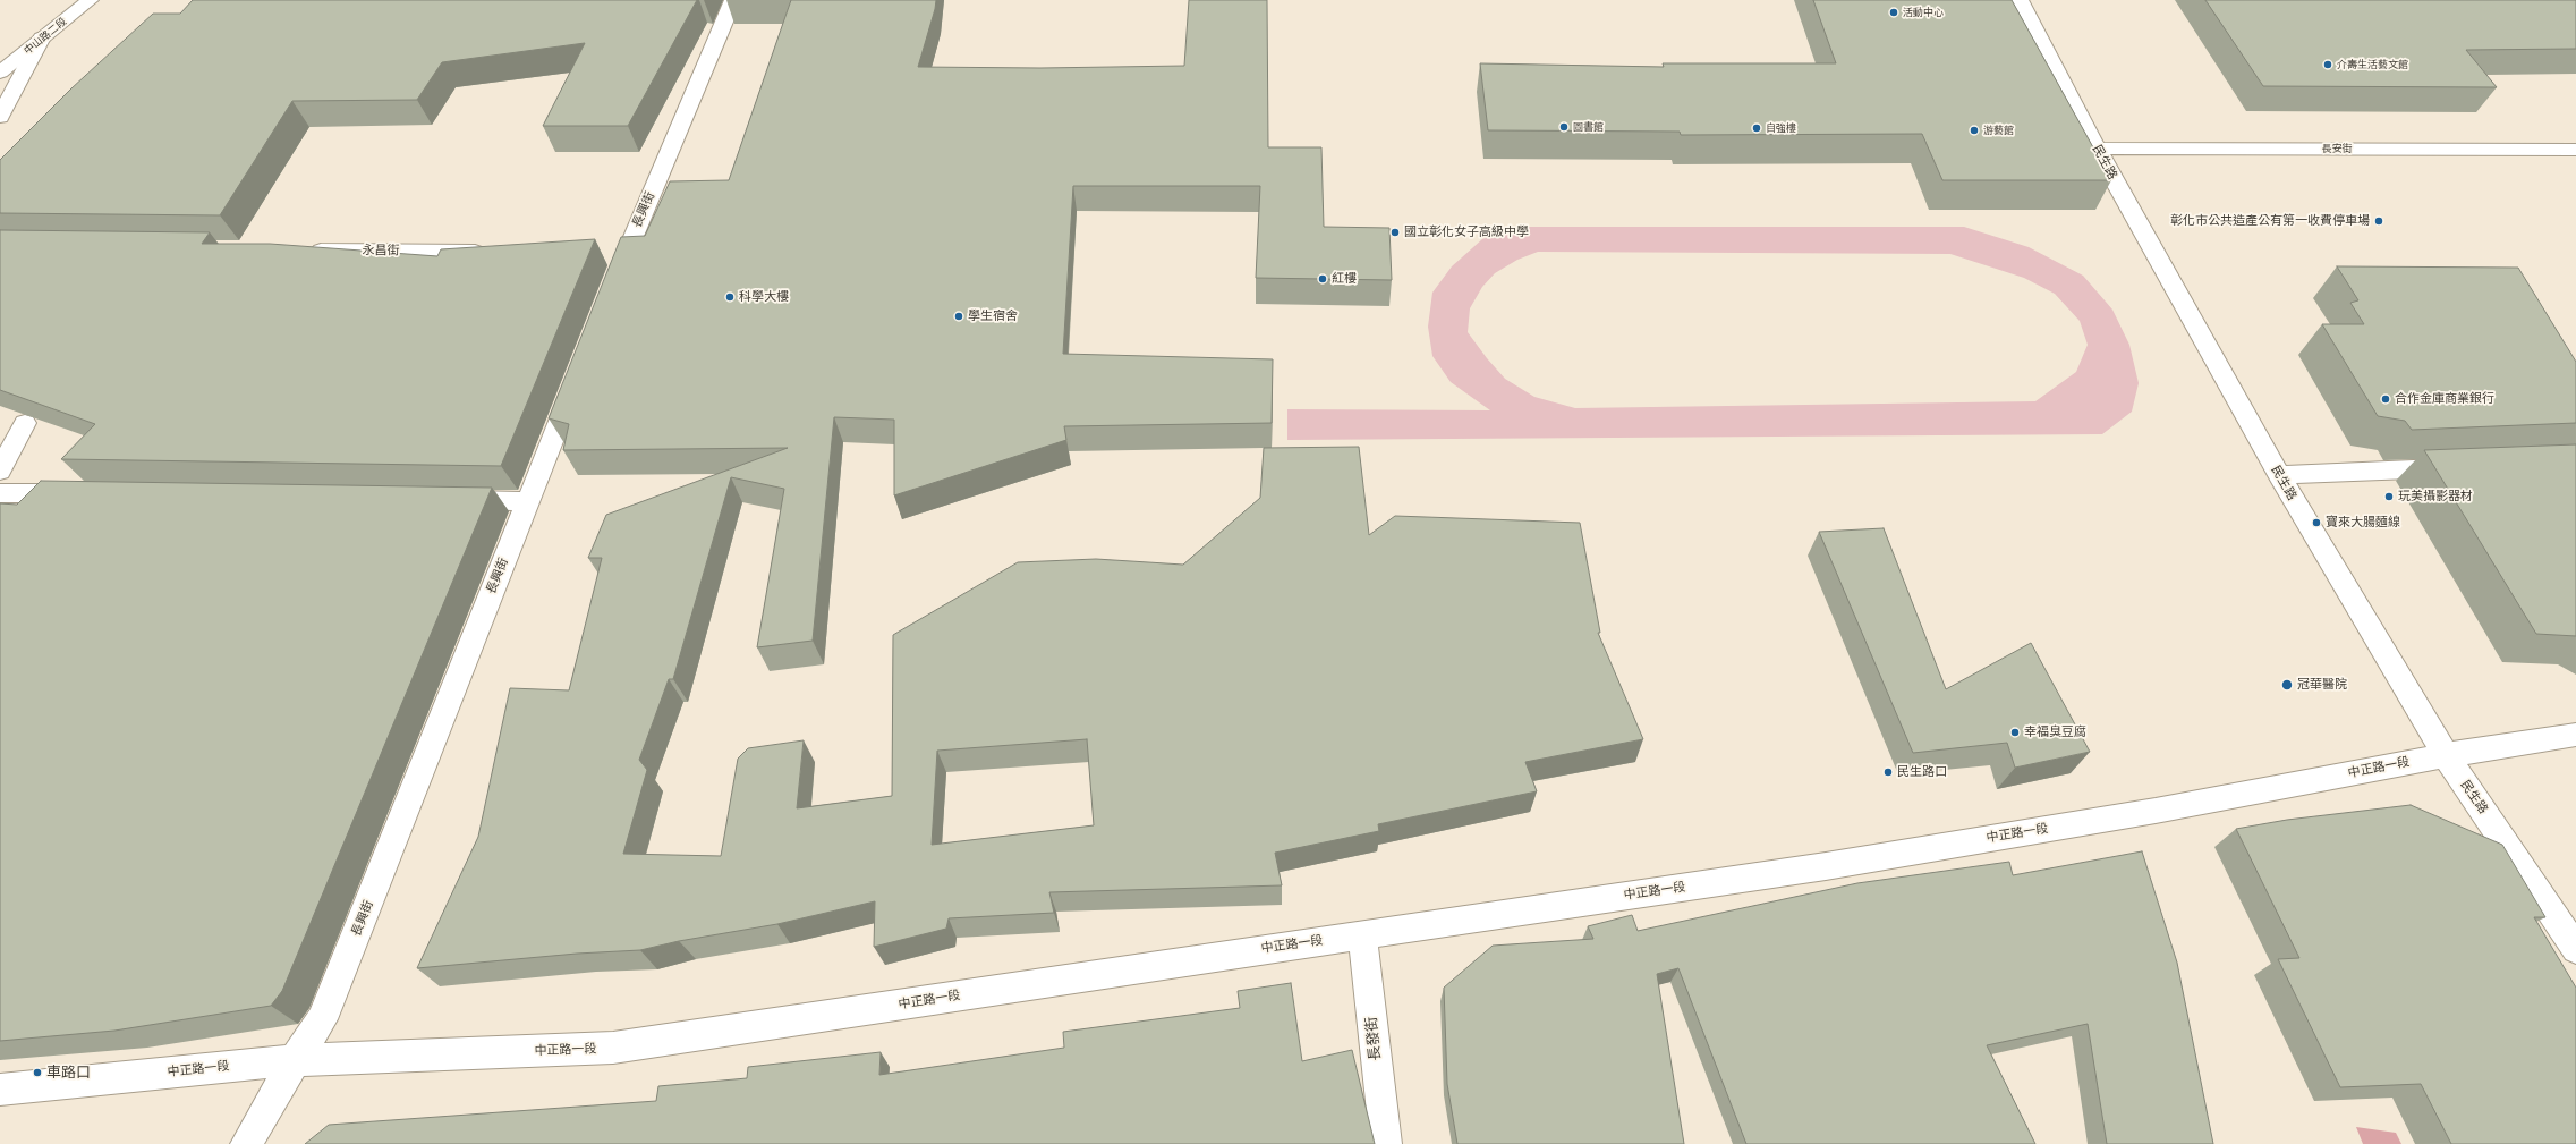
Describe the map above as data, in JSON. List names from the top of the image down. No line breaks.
{"streets":{"street":["中山路二段","長安街","民生路","長興街","永昌街","中正路一段","長發街"]},"crossings":[["長安街","民生路"],["民生路","中正路一段"],["長興街","中正路一段"],["中正路一段","長發街"]],"places":["活動中心","介壽生活藝文館","圖書館","自強樓","游藝館","彰化市公共造產公有第一收費停車場","國立彰化女子高級中學","紅樓","科學大樓","學生宿舍","合作金庫商業銀行","玩美攝影器材","寶來大腸麵線","冠華醫院","幸福臭豆腐","民生路口","車路口"]}
